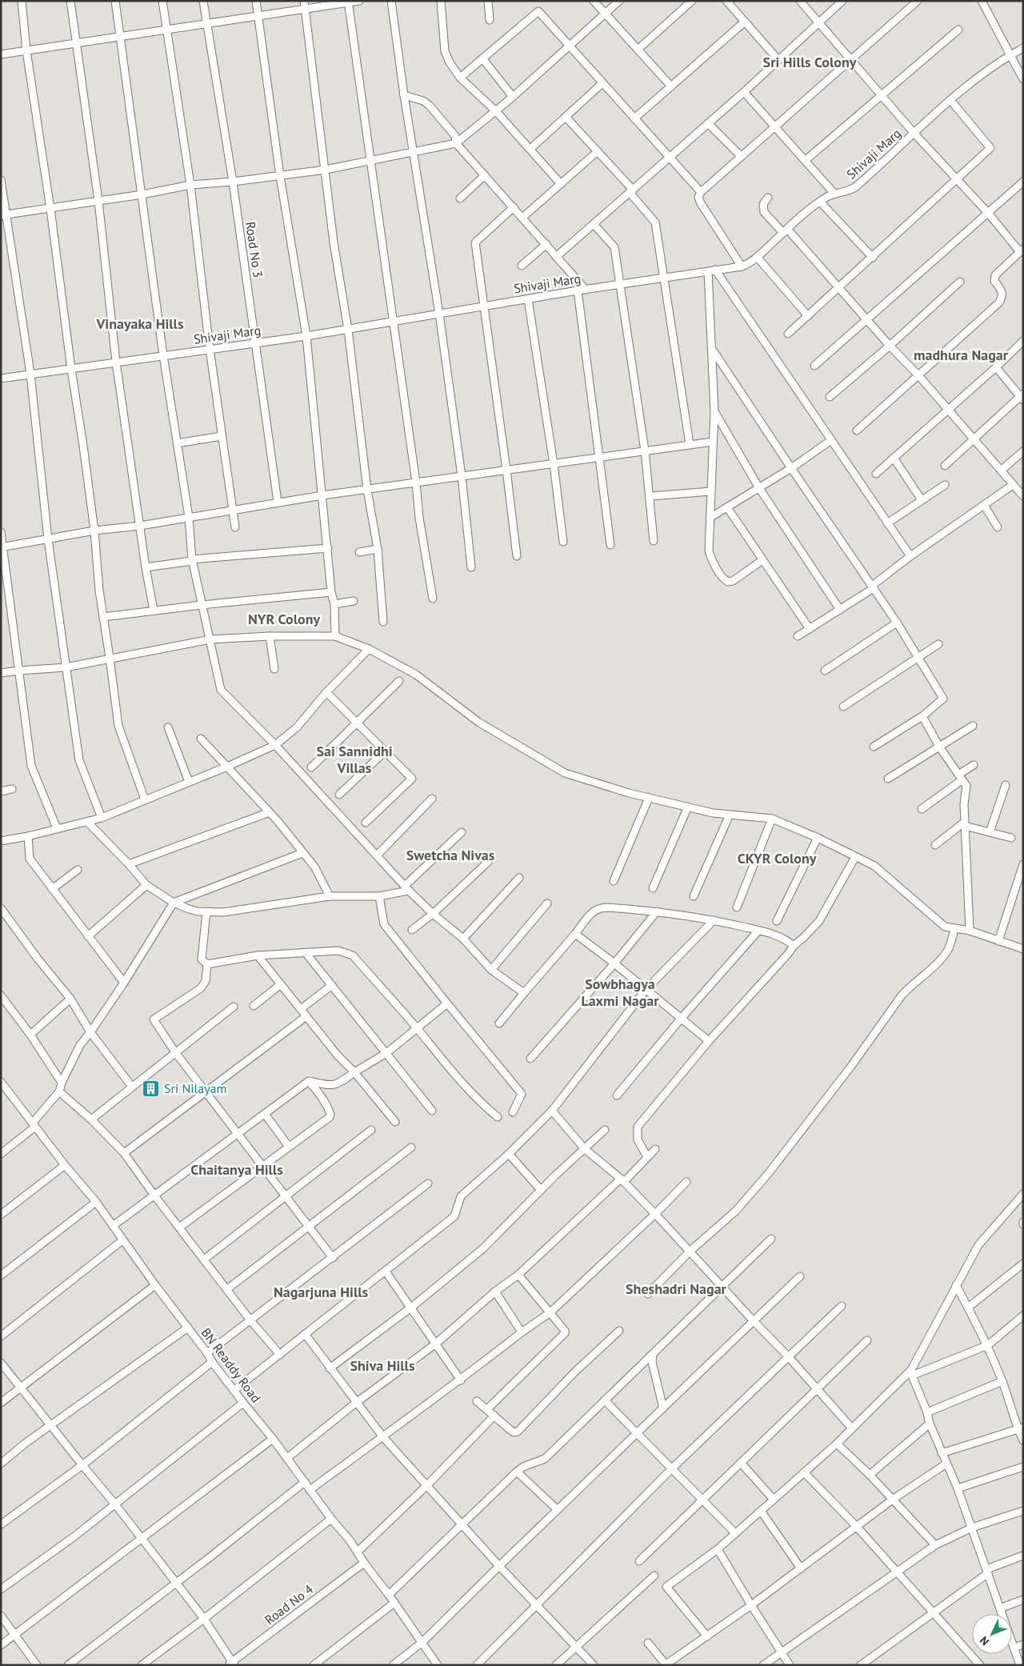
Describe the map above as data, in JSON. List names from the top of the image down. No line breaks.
{"streets":{"street":["Shivaji Marg","Road No 3","BN Readdy Road","Road No 4"]},"crossings":[["Shivaji Marg","Road No 3"],["BN Readdy Road","Road No 4"]],"districts":["Sri Hills Colony","Vinayaka Hills","madhura Nagar","NYR Colony","Sai Sannidhi Villas","Swetcha Nivas","CKYR Colony","Sowbhagya Laxmi Nagar","Chaitanya Hills","Sheshadri Nagar","Nagarjuna Hills","Shiva Hills"],"places":{"building":["Sri Nilayam"]},"north":"bottom left"}
